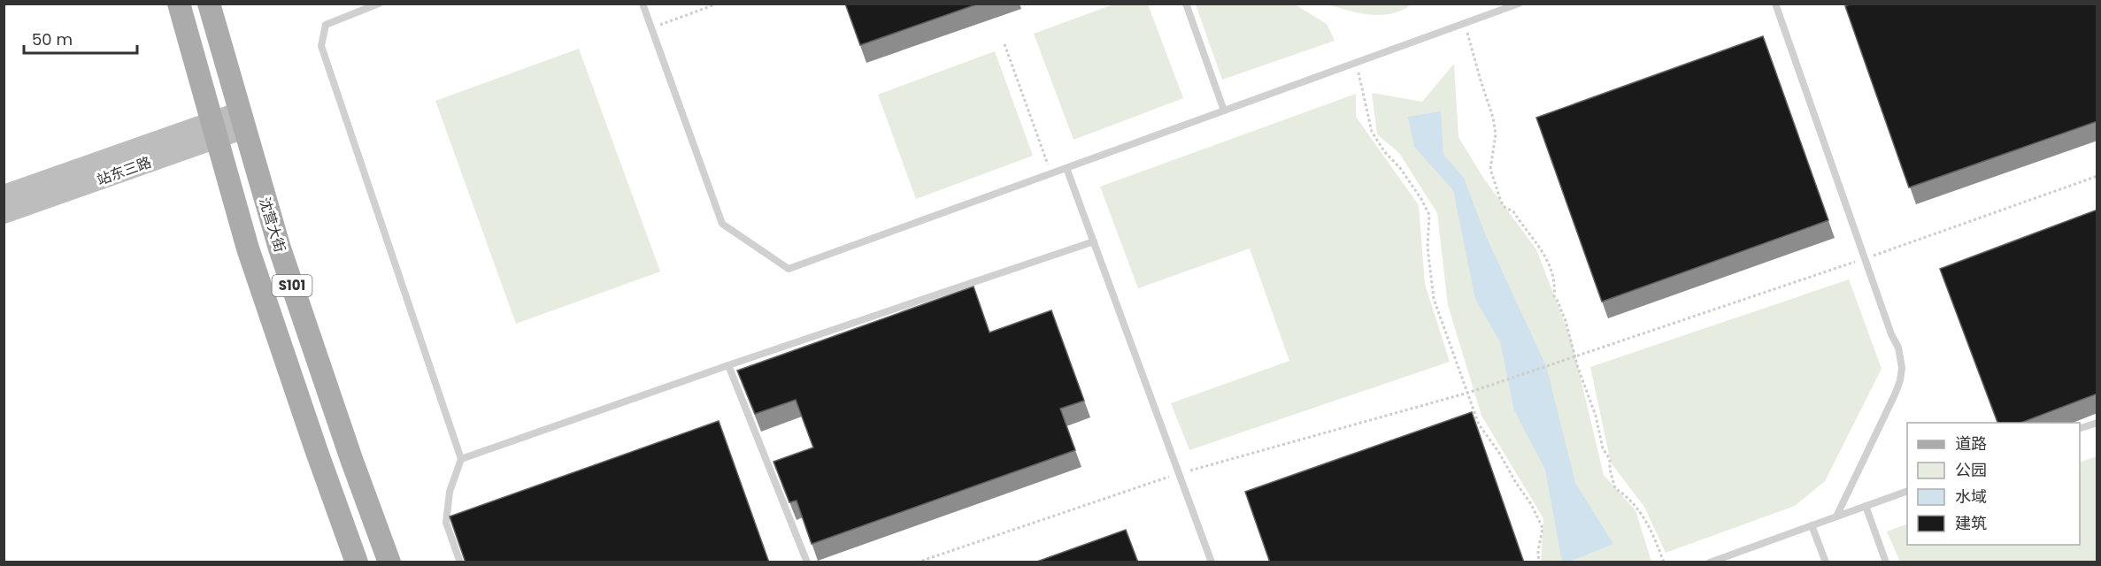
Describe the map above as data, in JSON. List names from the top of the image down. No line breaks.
{"streets":{"main road":["沈营大街","S101"],"street":["站东三路"]},"crossings":[["站东三路","沈营大街"]],"legend":["道路","公园","水域","建筑"],"scale_bar":"50 m"}
